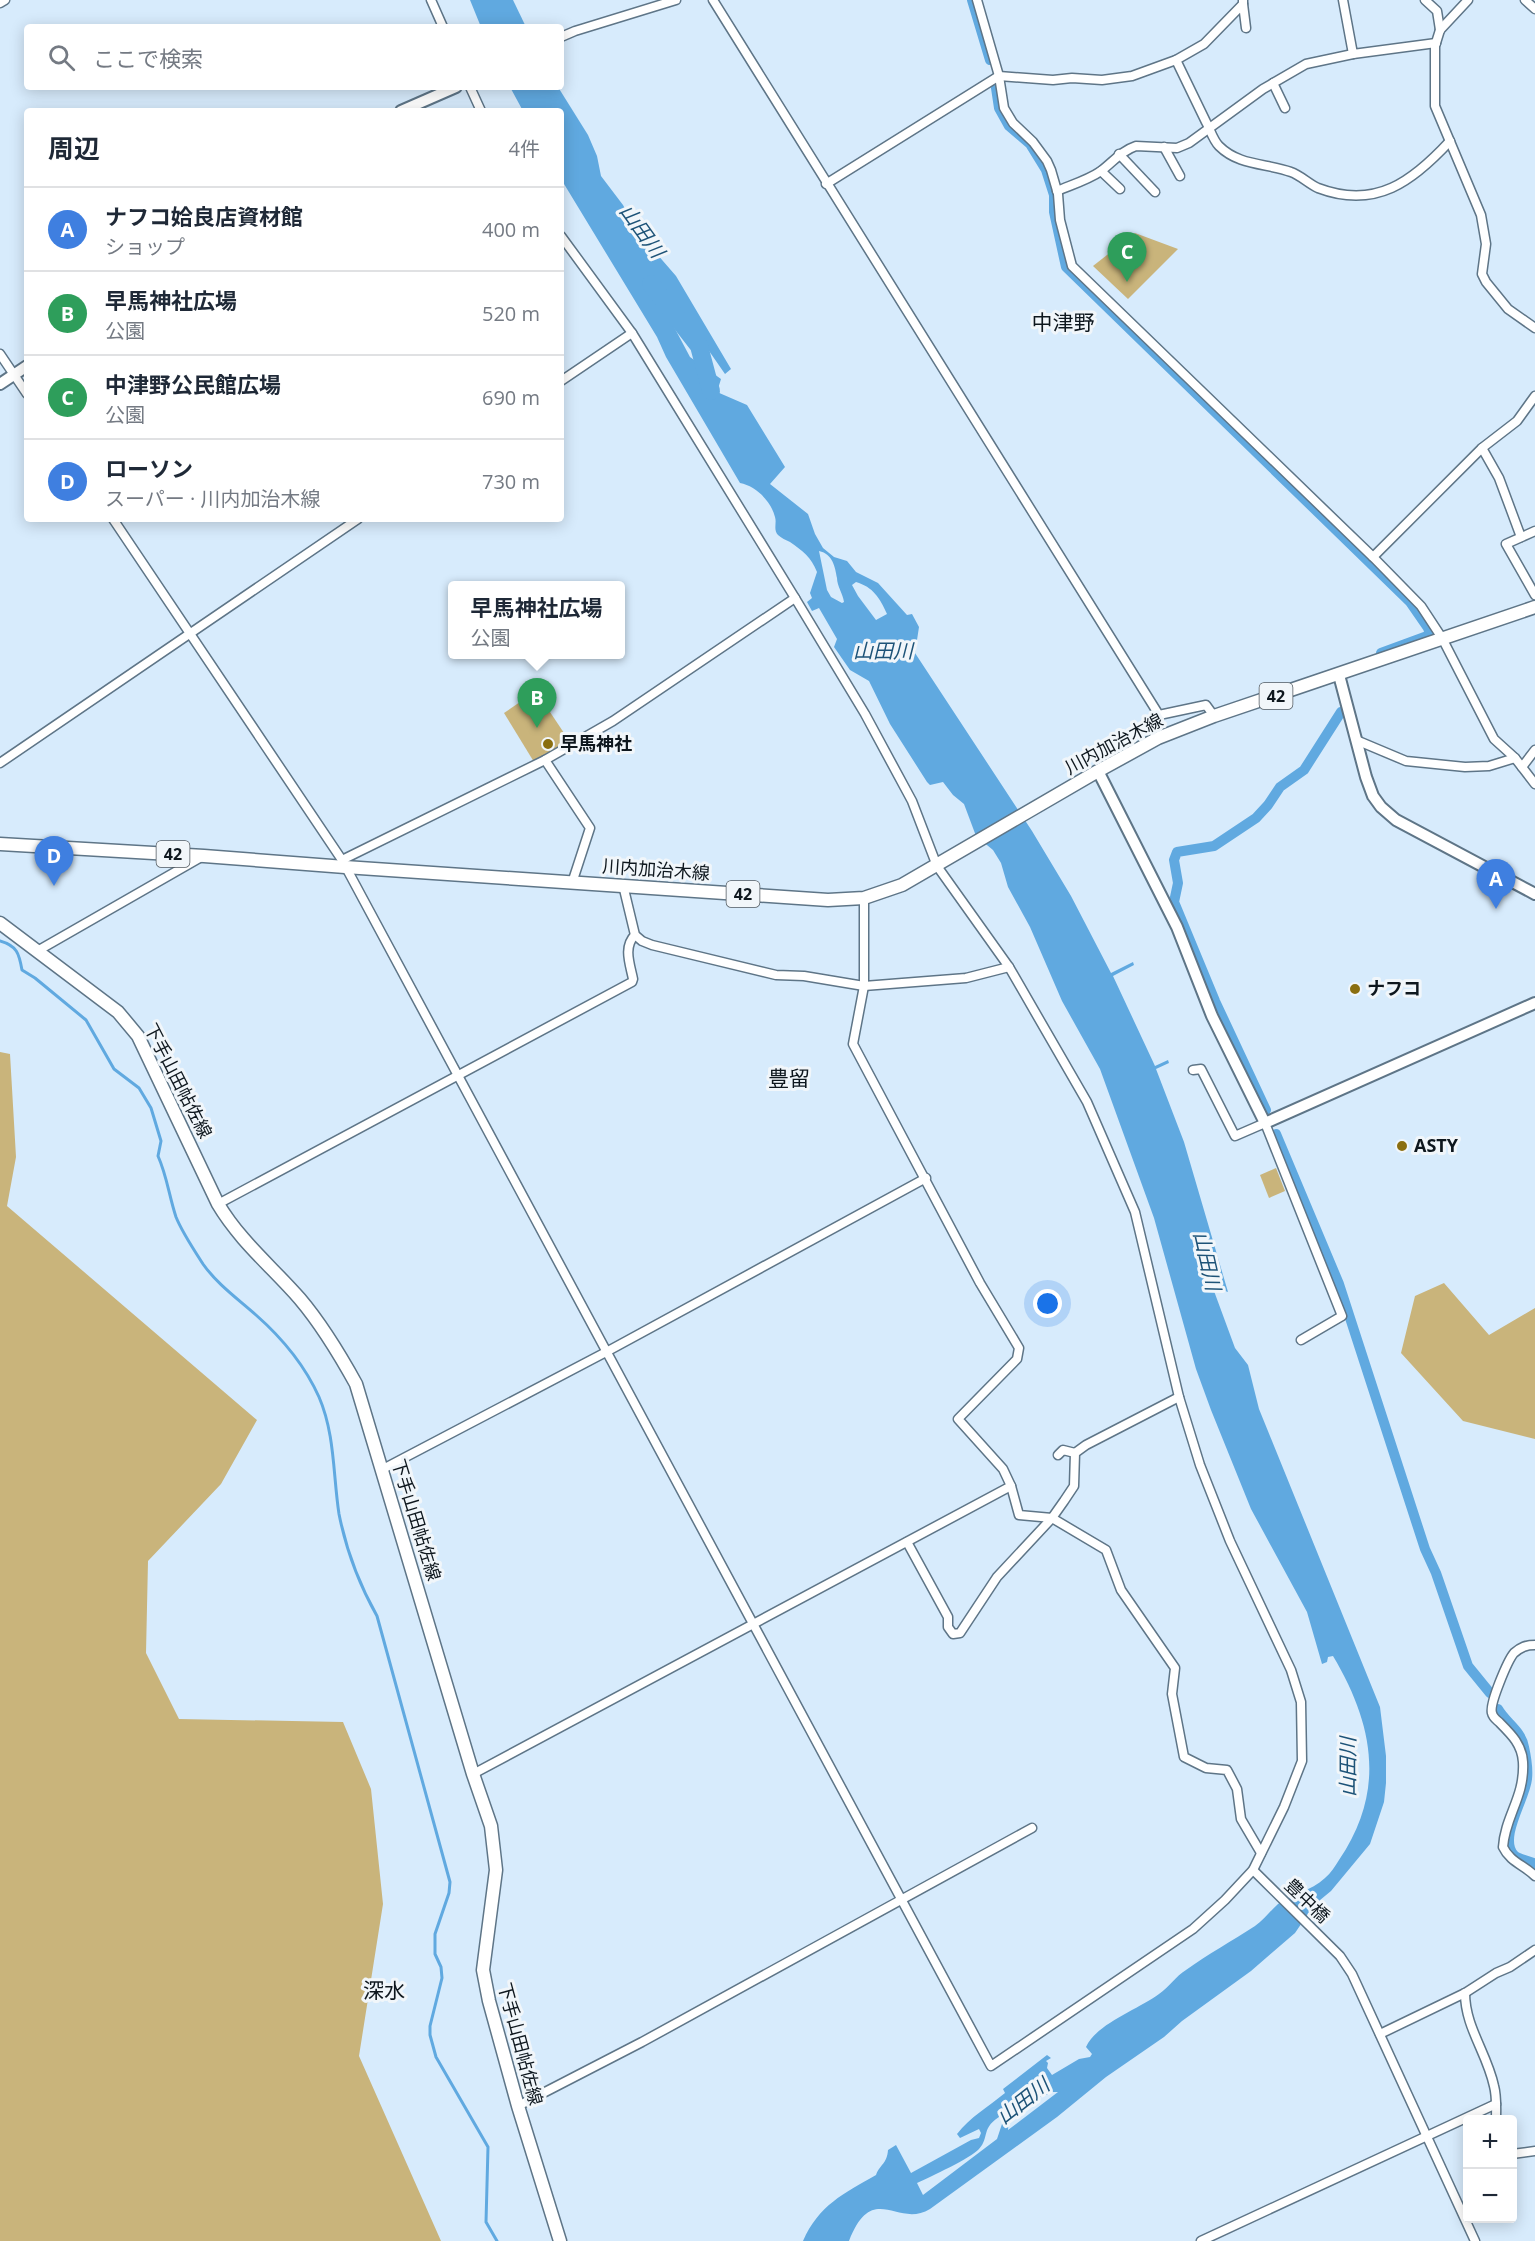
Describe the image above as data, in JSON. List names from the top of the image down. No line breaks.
{"streets":{"main road":["42","川内加治木線","下手山田帖佐線"],"street":["豊中橋"]},"districts":["中津野","豊留","深水"],"water":["山田川"],"places":["早馬神社","ナフコ","ASTY"],"page":{"search":"ここで検索","heading":["周辺","4件"],"list":[{"mark":"A","name":"ナフコ姶良店資材館","note":"ショップ","value":"400 m"},{"mark":"B","name":"早馬神社広場","note":"公園","value":"520 m"},{"mark":"C","name":"中津野公民館広場","note":"公園","value":"690 m"},{"mark":"D","name":"ローソン","note":"スーパー · 川内加治木線","value":"730 m"}],"pins":["C","B","D","A"],"popup":["早馬神社広場","公園"],"map_buttons":["+","−"]}}
